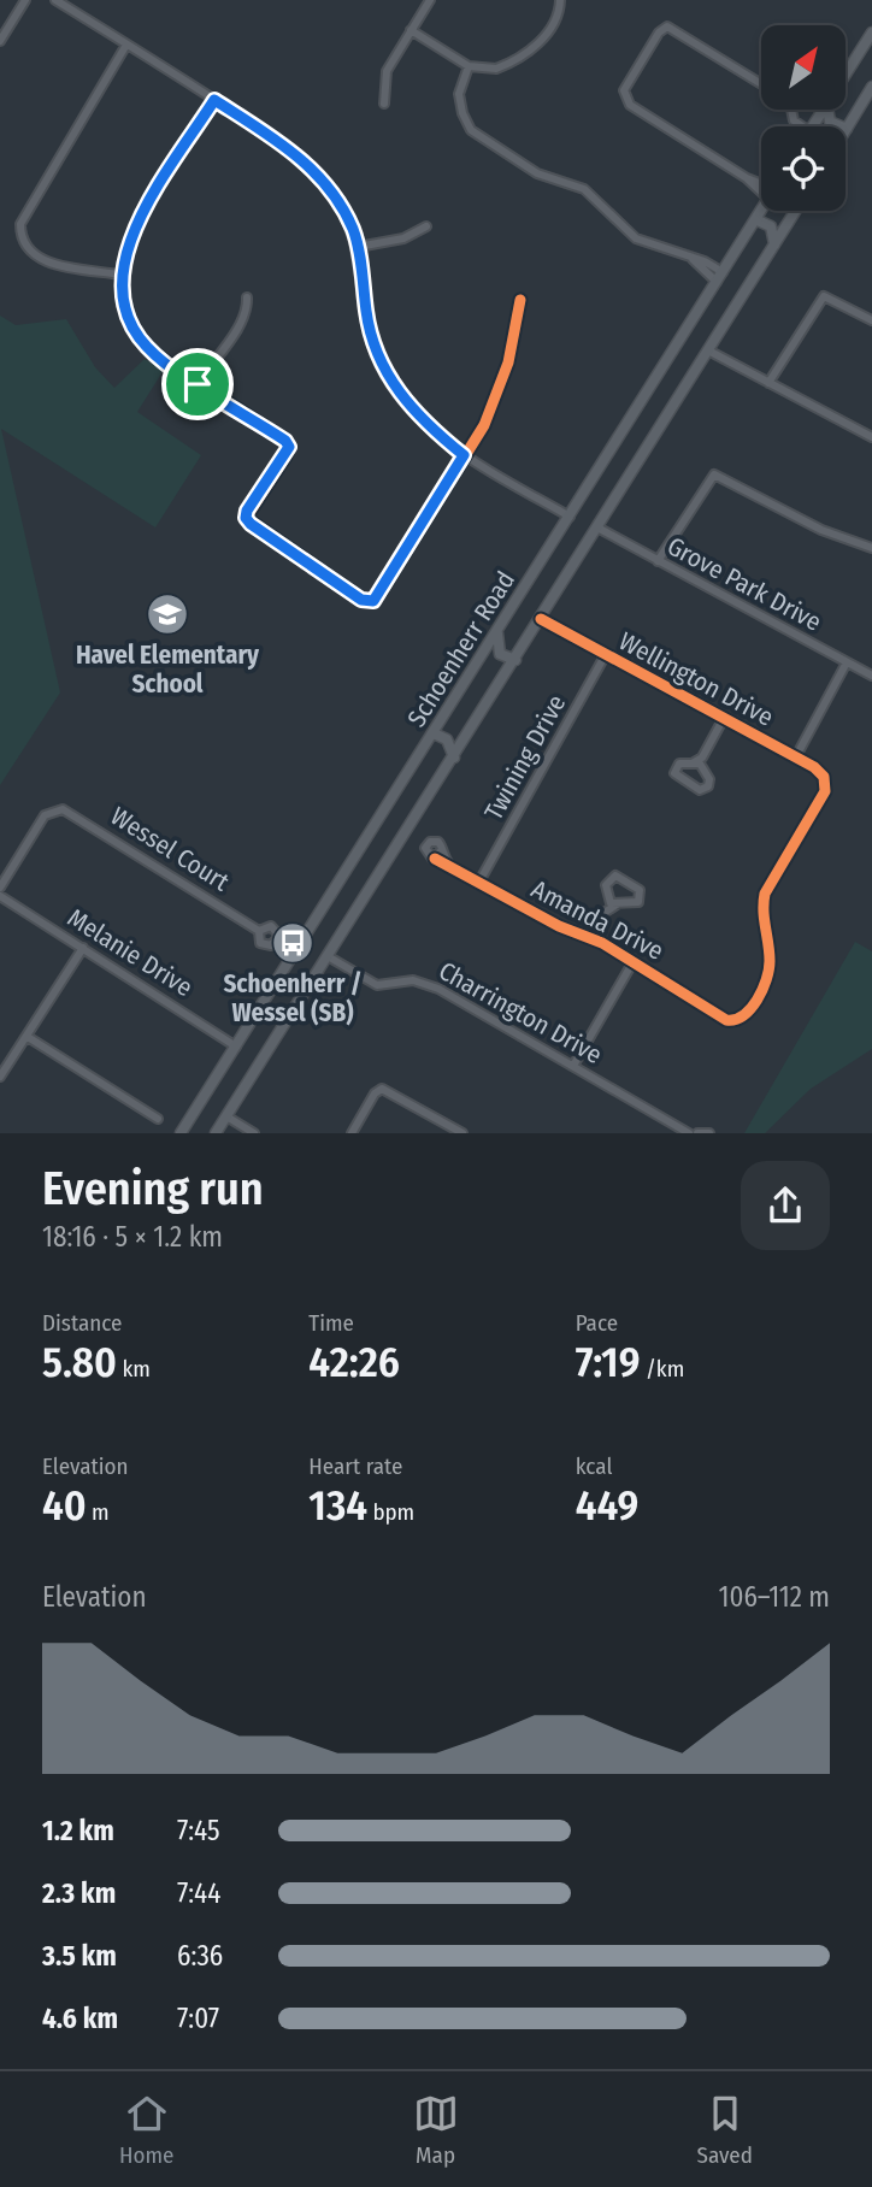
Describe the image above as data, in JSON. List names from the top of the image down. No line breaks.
{"streets":{"main road":["Schoenherr Road"],"street":["Grove Park Drive","Wellington Drive","Twining Drive","Wessel Court","Amanda Drive","Melanie Drive","Charrington Drive"]},"crossings":[["Grove Park Drive","Schoenherr Road"],["Schoenherr Road","Wellington Drive"],["Schoenherr Road","Melanie Drive"],["Schoenherr Road","Charrington Drive"],["Wellington Drive","Twining Drive"],["Wellington Drive","Amanda Drive"],["Twining Drive","Amanda Drive"]],"places":{"school or university":["Havel Elementary School"],"bus stop":["Schoenherr / Wessel (SB)"]},"north":"top right","page":{"heading":["Evening run","18:16 · 5 × 1.2 km"],"stats":[["Distance","5.80 km"],["Time","42:26"],["Pace","7:19 /km"],["Elevation","40 m"],["Heart rate","134 bpm"],["kcal","449"]],"chart":["Elevation","106–112 m"],"list":[{"name":"1.2 km","note":"7:45"},{"name":"2.3 km","note":"7:44"},{"name":"3.5 km","note":"6:36"},{"name":"4.6 km","note":"7:07"}],"tabs":["Home","Map","Saved"]}}
